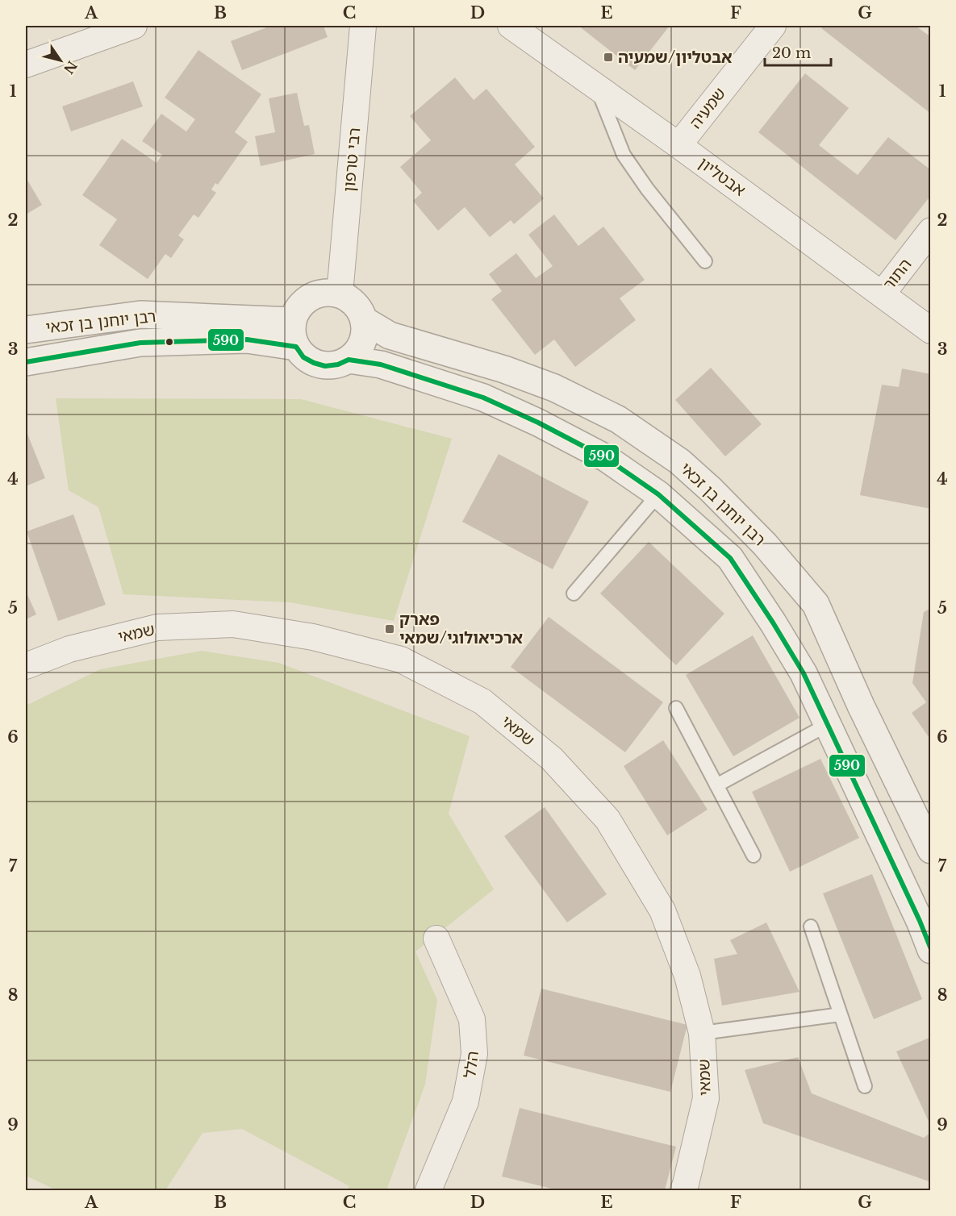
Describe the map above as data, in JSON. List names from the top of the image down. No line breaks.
{"streets":{"street":["שמעיה","רבי טרפון","אבטליון","התור","רבן יוחנן בן זכאי","שמאי","הלל"]},"crossings":[["שמעיה","אבטליון"],["רבי טרפון","רבן יוחנן בן זכאי"],["אבטליון","התור"]],"places":{"transit":["אבטליון/שמעיה","פארק ארכיאולוגי/שמאי"]},"lines":["transit line 590"],"scale_bar":"20 m","north":"bottom right","grid":{"columns":["A","B","C","D","E","F","G"],"rows":["1","2","3","4","5","6","7","8","9"]}}
